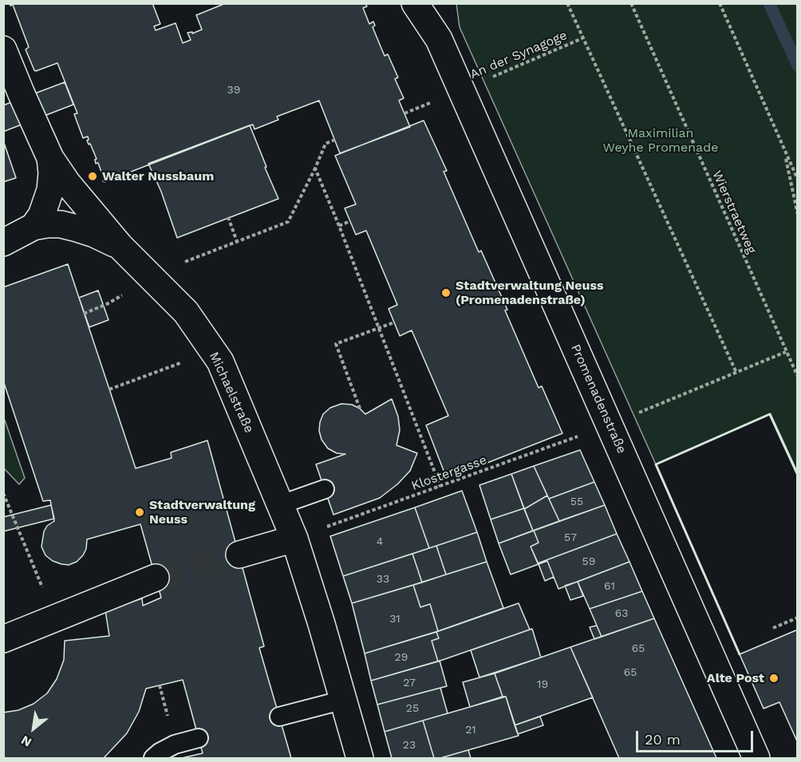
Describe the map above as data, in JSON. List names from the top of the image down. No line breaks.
{"streets":{"street":["Michaelstraße","Promenadenstraße"],"path":["An der Synagoge","Wierstraetweg","Klostergasse"]},"crossings":[["An der Synagoge","Promenadenstraße"],["Wierstraetweg","Klostergasse"],["Michaelstraße","Klostergasse"],["Promenadenstraße","Klostergasse"]],"parks":["Maximilian Weyhe Promenade"],"places":["Walter Nussbaum","Stadtverwaltung Neuss (Promenadenstraße)","Stadtverwaltung Neuss","Alte Post"],"house_numbers":["39","55","57","4","59","33","61","63","31","65","29","65","27","19","25","21","23"],"scale_bar":"20 m","north":"bottom left"}
